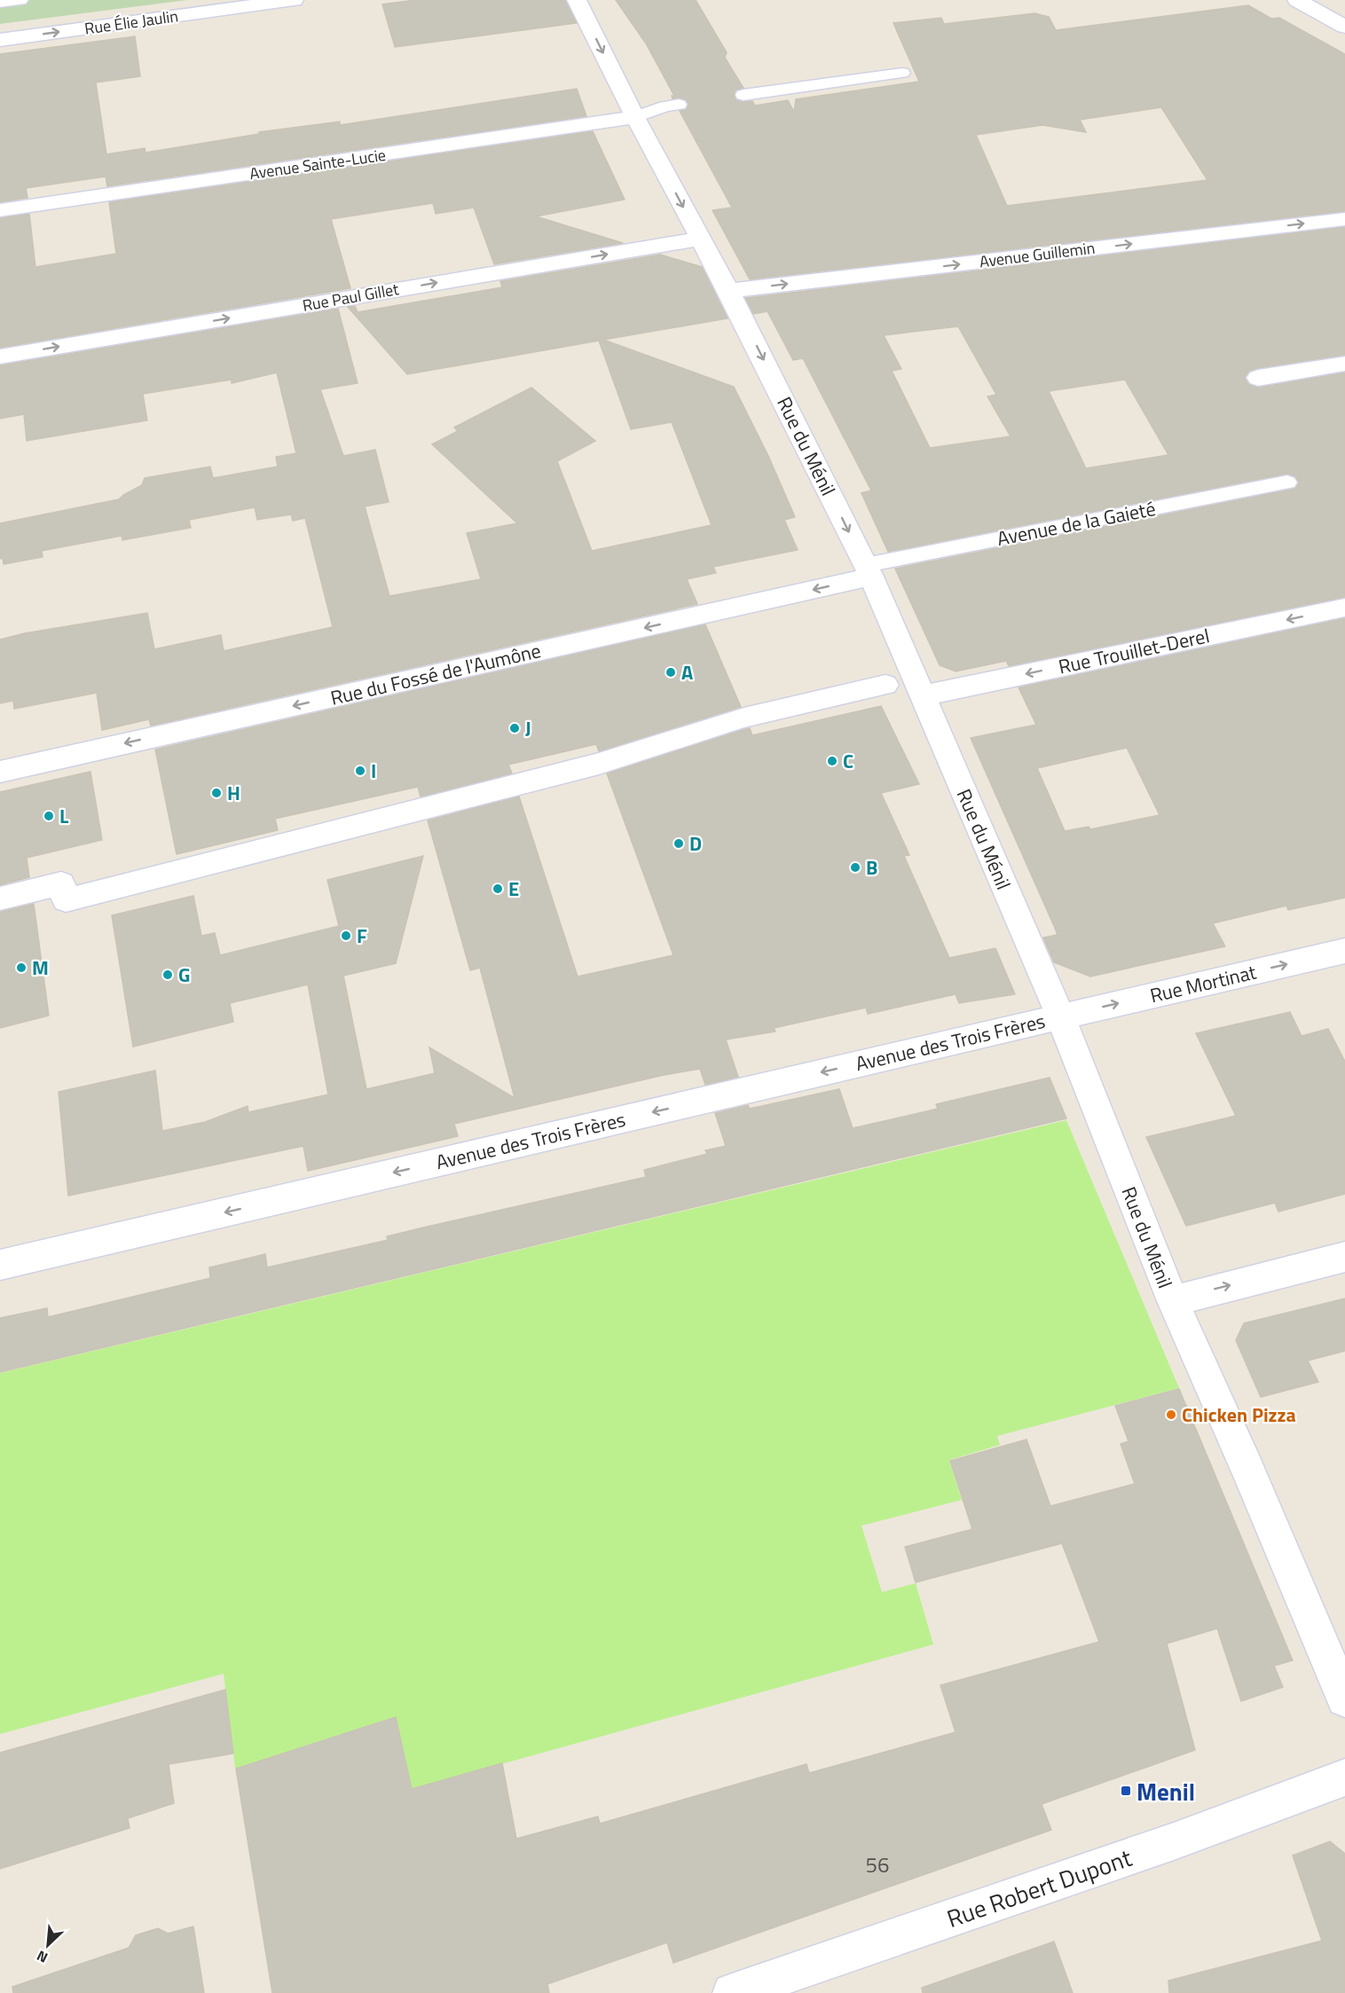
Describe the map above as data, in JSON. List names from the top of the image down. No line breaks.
{"streets":{"street":["Rue Élie Jaulin","Avenue Sainte-Lucie","Avenue Guillemin","Rue Paul Gillet","Rue du Ménil","Rue Trouillet-Derel","Rue du Fossé de l'Aumône","Rue Mortinat","Avenue des Trois Frères","Rue Robert Dupont"],"lane":["Avenue de la Gaieté"]},"crossings":[["Avenue Sainte-Lucie","Rue du Ménil"],["Avenue Guillemin","Rue du Ménil"],["Rue Paul Gillet","Rue du Ménil"],["Rue du Ménil","Avenue de la Gaieté"],["Rue du Ménil","Rue Trouillet-Derel"],["Rue du Ménil","Rue du Fossé de l'Aumône"],["Rue du Ménil","Rue Mortinat"],["Rue du Ménil","Avenue des Trois Frères"],["Avenue de la Gaieté","Rue du Fossé de l'Aumône"],["Rue Mortinat","Avenue des Trois Frères"]],"one_way":["Rue Élie Jaulin","Avenue Guillemin","Rue Paul Gillet","Rue Trouillet-Derel","Rue Mortinat","Avenue des Trois Frères"],"places":{"other":["A","J","C","I","H","L","D","B","E","F","M","G","Chicken Pizza"],"transit":["Menil"]},"house_numbers":["56"],"north":"bottom left"}
